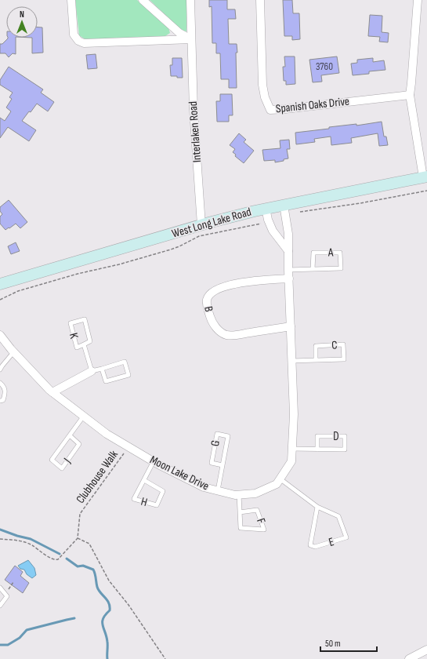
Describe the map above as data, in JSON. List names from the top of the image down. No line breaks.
{"streets":{"main road":["West Long Lake Road"],"street":["Spanish Oaks Drive","Interlaken Road","B","Moon Lake Drive"],"lane":["A","K","C","D","G","J","H","F","E"],"path":["Clubhouse Walk"]},"crossings":[["Interlaken Road","West Long Lake Road"],["West Long Lake Road","Moon Lake Drive"],["A","Moon Lake Drive"],["B","Moon Lake Drive"],["C","Moon Lake Drive"],["D","Moon Lake Drive"],["G","Moon Lake Drive"],["J","Moon Lake Drive"],["Moon Lake Drive","Clubhouse Walk"],["Moon Lake Drive","H"],["Moon Lake Drive","F"],["Moon Lake Drive","E"]],"house_numbers":["3760"],"scale_bar":"50 m","north":"top"}
